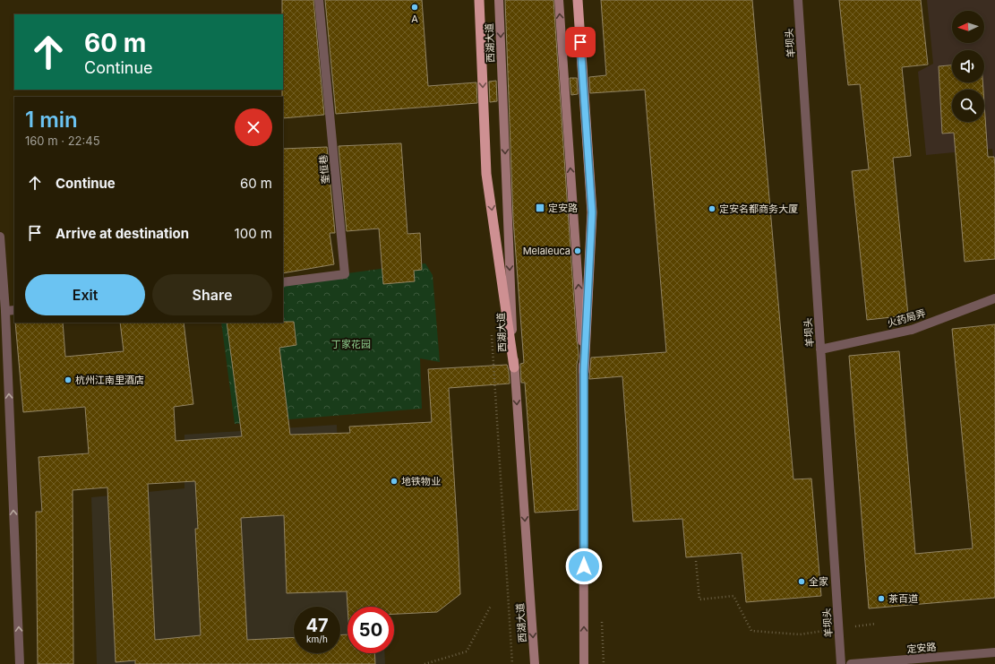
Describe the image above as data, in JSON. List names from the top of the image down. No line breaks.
{"streets":{"main road":["西湖大道"],"street":["羊坝头","奎恒巷","火药局弄","定安路"]},"crossings":[["羊坝头","火药局弄"]],"parks":["丁家花园"],"places":{"other":["A","定安名都商务大厦","Melaleuca","杭州江南里酒店","地铁物业","全家","茶百道"],"transit":["定安路"]},"north":"left","page":{"turn":["60 m","Continue"],"heading":["1 min","160 m · 22:45"],"list":[{"name":"Continue","value":"60 m"},{"name":"Arrive at destination","value":"100 m"}],"buttons":["Exit","Share"],"speed":"47 km/h","limit":"50"}}
